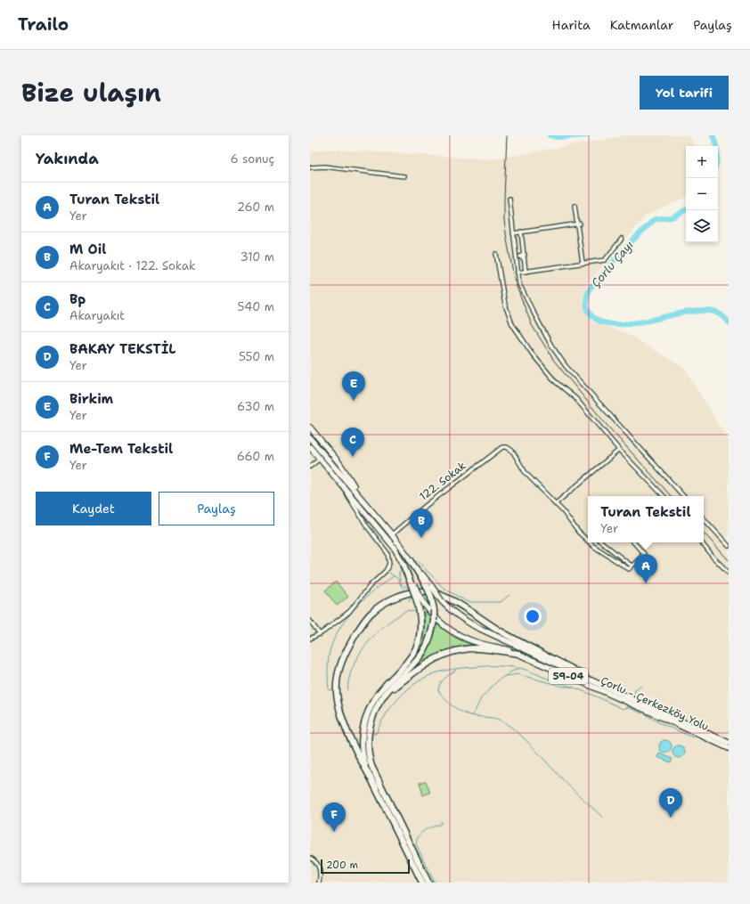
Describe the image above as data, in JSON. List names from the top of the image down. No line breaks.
{"streets":{"main road":["59-04","Çorlu - Çerkezköy Yolu"],"street":["122. Sokak"]},"water":["Çorlu Çayı"],"scale_bar":"200 m","page":{"header":"Trailo","nav":["Harita","Katmanlar","Paylaş"],"title":"Bize ulaşın","buttons":["Yol tarifi",["Kaydet","Paylaş"]],"heading":["Yakında","6 sonuç"],"map_buttons":["+","−"],"list":[{"mark":"A","name":"Turan Tekstil","note":"Yer","value":"260 m"},{"mark":"B","name":"M Oil","note":"Akaryakıt · 122. Sokak","value":"310 m"},{"mark":"C","name":"Bp","note":"Akaryakıt","value":"540 m"},{"mark":"D","name":"BAKAY TEKSTİL","note":"Yer","value":"550 m"},{"mark":"E","name":"Birkim","note":"Yer","value":"630 m"},{"mark":"F","name":"Me-Tem Tekstil","note":"Yer","value":"660 m"}],"pins":["E","C","B","A","D","F"],"popup":["Turan Tekstil","Yer"],"scale":"200 m"}}
